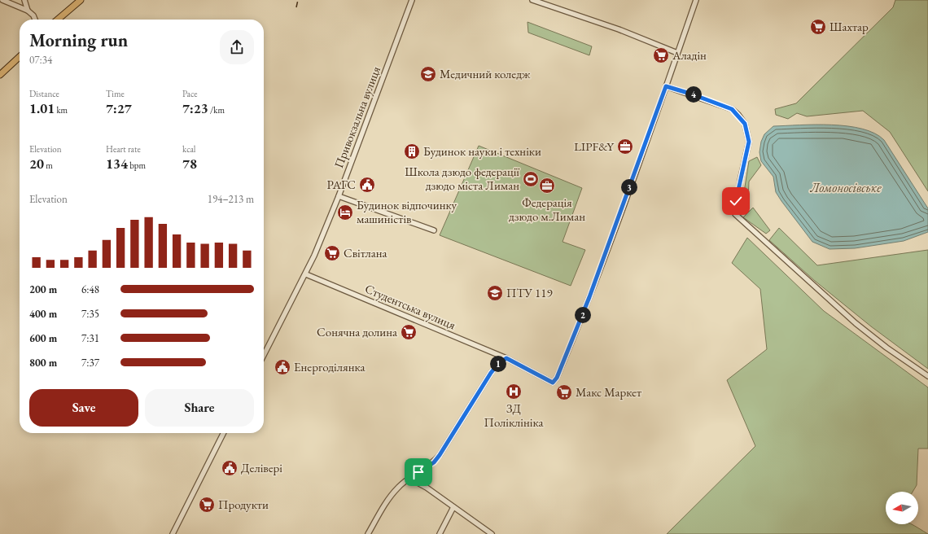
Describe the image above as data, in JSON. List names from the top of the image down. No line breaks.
{"streets":{"street":["Привокзальна вулиця","Студентська вулиця"]},"crossings":[["Привокзальна вулиця","Студентська вулиця"]],"water":["Ломоносівське"],"places":{"supermarket":["Шахтар","Аладін","Світлана","Сонячна долина","Макс Маркет","Продукти"],"school or university":["Медичний коледж","ПТУ 119"],"office":["LIPF&Y","Федерація дзюдо м.Лиман"],"building":["Будинок науки і техніки"],"sports":["Школа дзюдо федерації дзюдо міста Лиман"],"public building":["РАГС","Енергоділянка","Делівері"],"hotel":["Будинок відпочинку машиністів"],"hospital":["ЗД Поліклініка"]},"north":"left","page":{"heading":["Morning run","07:34"],"stats":[["Distance","1.01 km"],["Time","7:27"],["Pace","7:23 /km"],["Elevation","20 m"],["Heart rate","134 bpm"],["kcal","78"]],"pins":["4","3","2","1"],"chart":["Elevation","194–213 m"],"list":[{"name":"200 m","note":"6:48"},{"name":"400 m","note":"7:35"},{"name":"600 m","note":"7:31"},{"name":"800 m","note":"7:37"}],"buttons":["Save","Share"]}}
